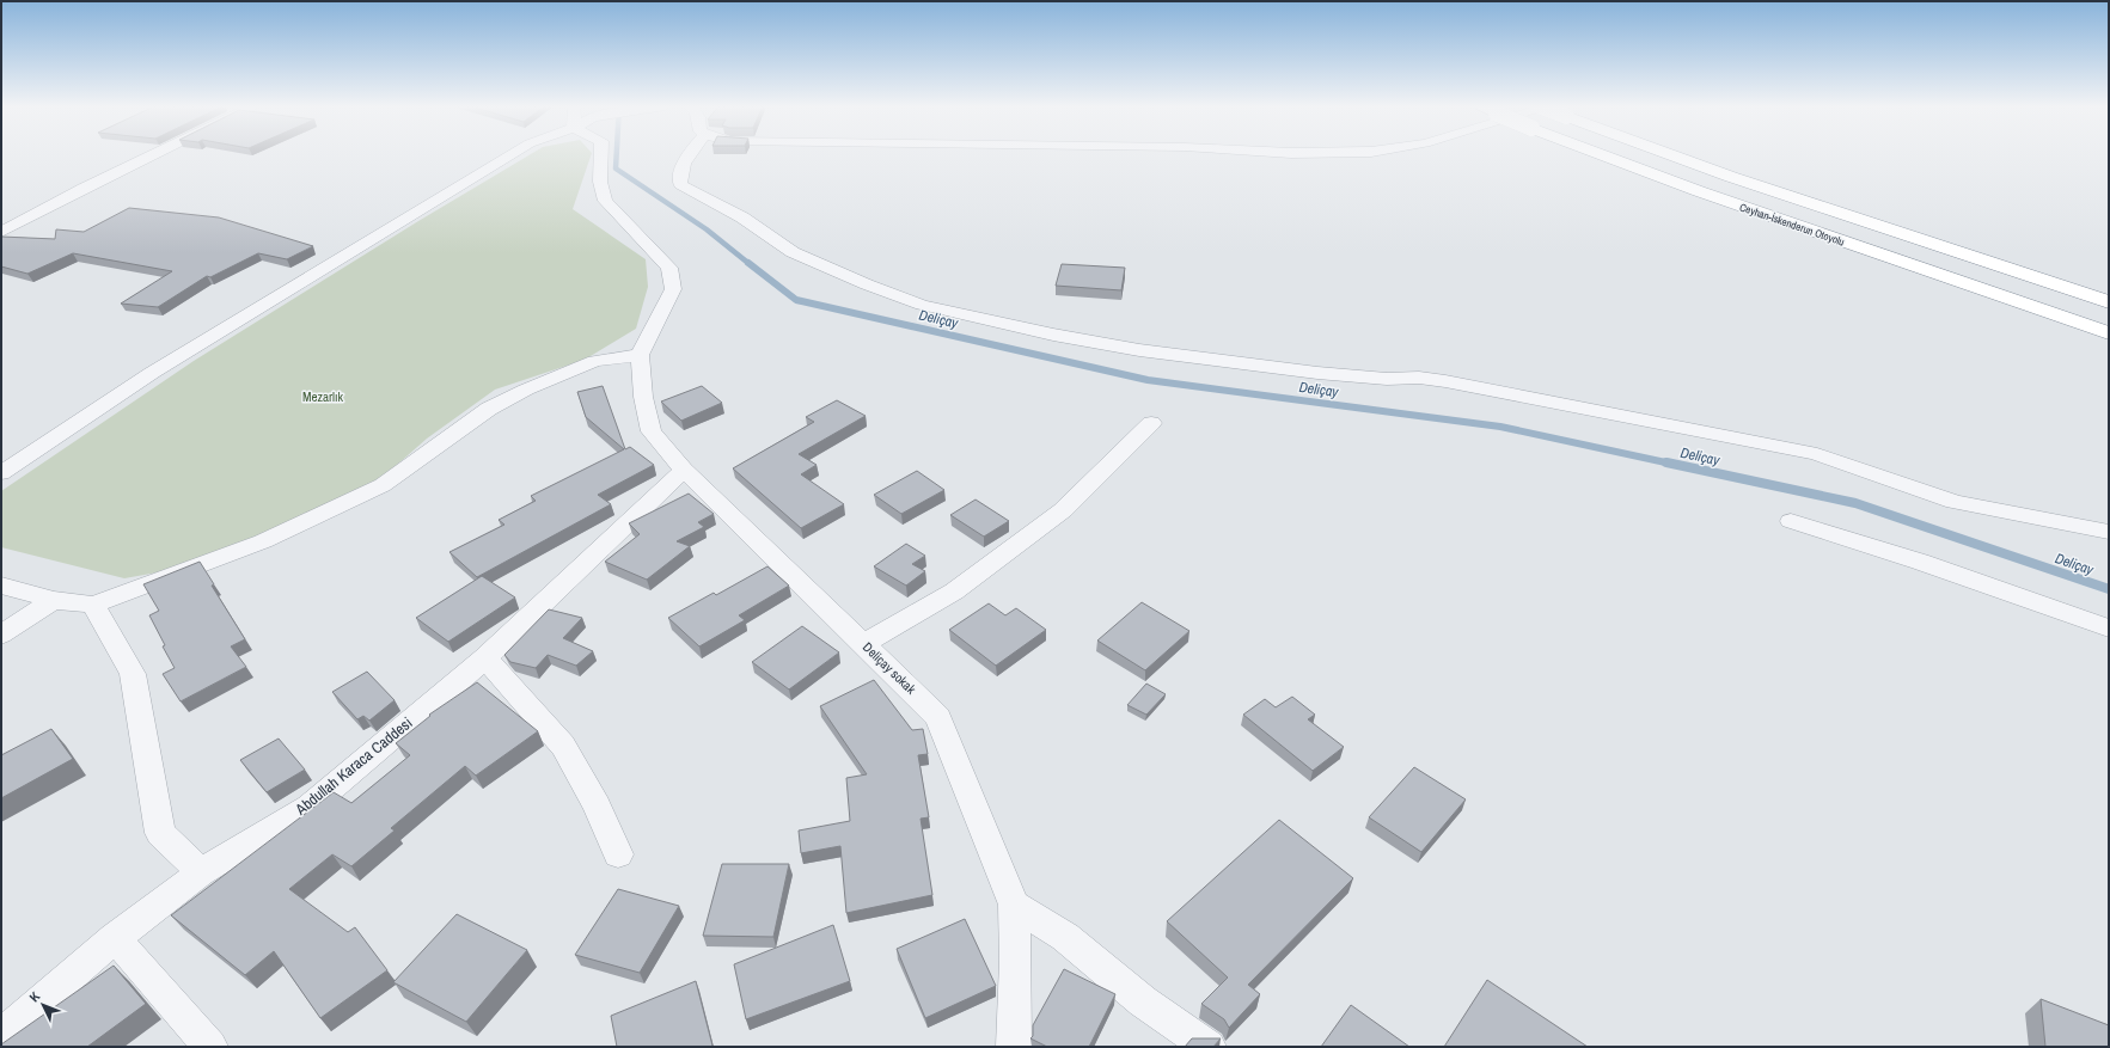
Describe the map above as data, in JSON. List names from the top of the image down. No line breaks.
{"streets":{"highway":["Ceyhan-İskenderun Otoyolu"],"street":["Deliçay sokak","Abdullah Karaca Caddesi"]},"crossings":[["Deliçay sokak","Abdullah Karaca Caddesi"]],"water":["Deliçay"],"parks":["Mezarlık"],"north":"top left"}
